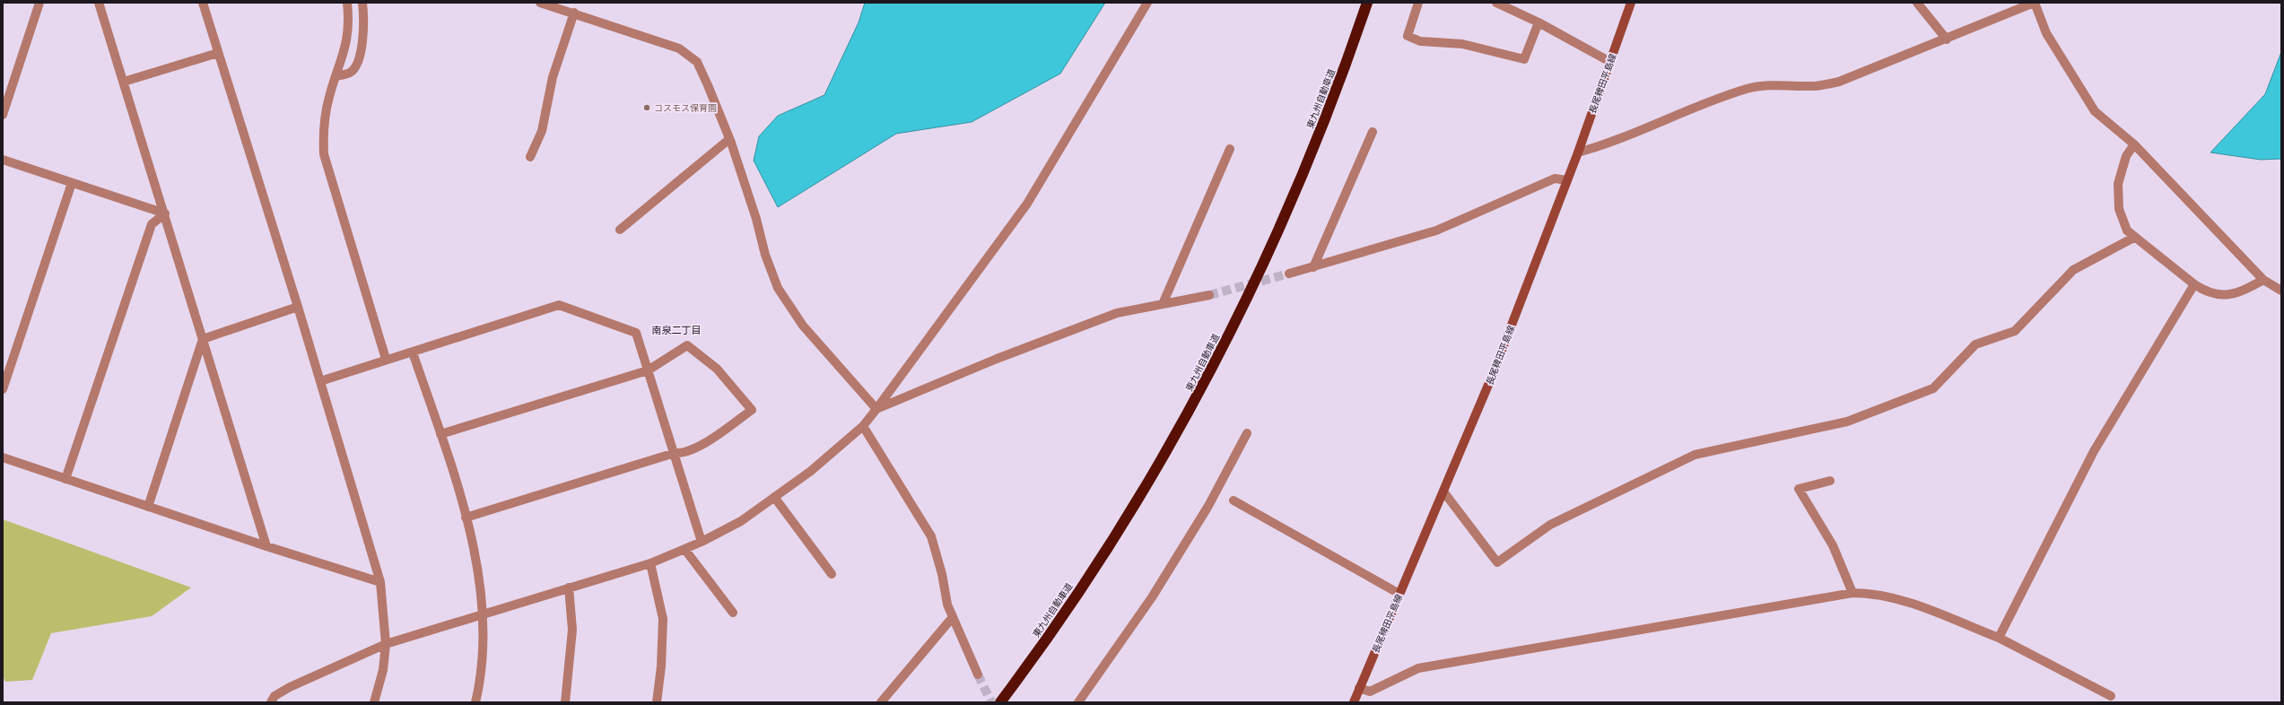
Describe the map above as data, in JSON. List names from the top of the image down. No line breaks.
{"streets":{"highway":["東九州自動車道"],"main road":["長尾稗田平島線"]},"districts":["南泉二丁目"],"places":["コスモス保育園"]}
